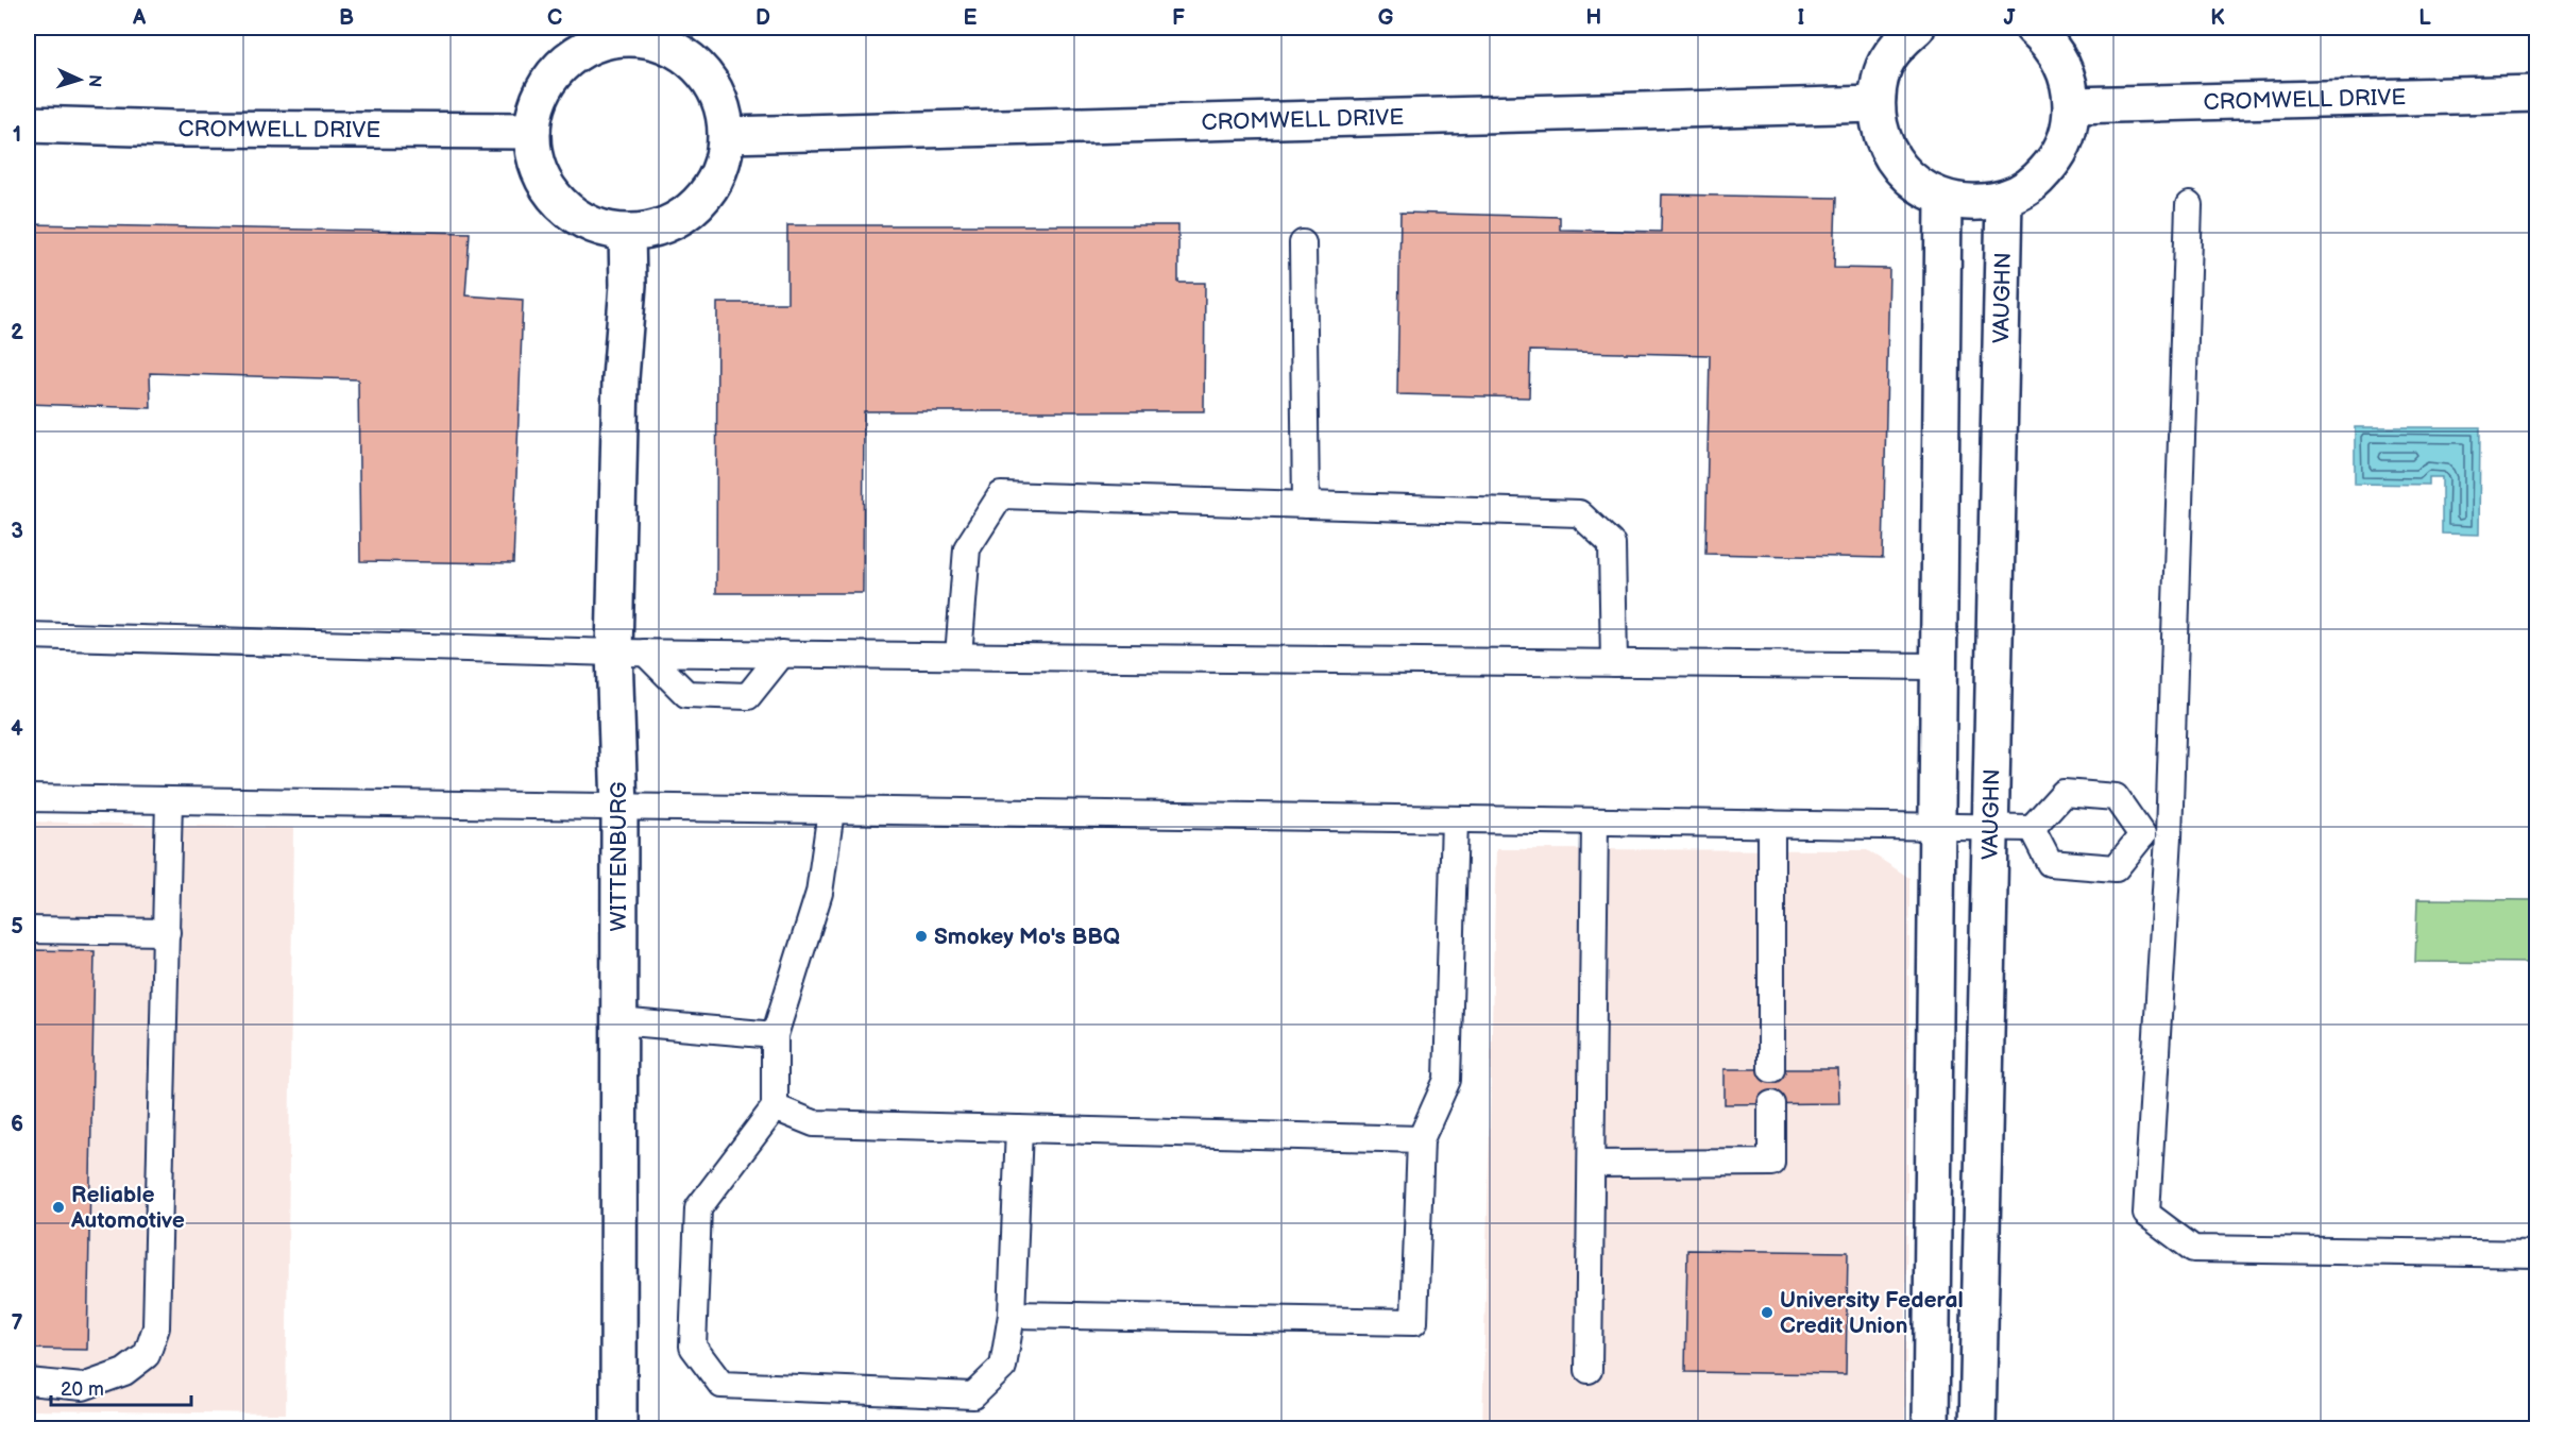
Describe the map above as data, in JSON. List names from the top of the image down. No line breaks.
{"streets":{"street":["CROMWELL DRIVE","VAUGHN","WITTENBURG"]},"crossings":[["CROMWELL DRIVE","WITTENBURG"]],"places":["Smokey Mo's BBQ","Reliable Automotive","University Federal Credit Union"],"scale_bar":"20 m","north":"right","grid":{"columns":["A","B","C","D","E","F","G","H","I","J","K","L"],"rows":["1","2","3","4","5","6","7"]}}
